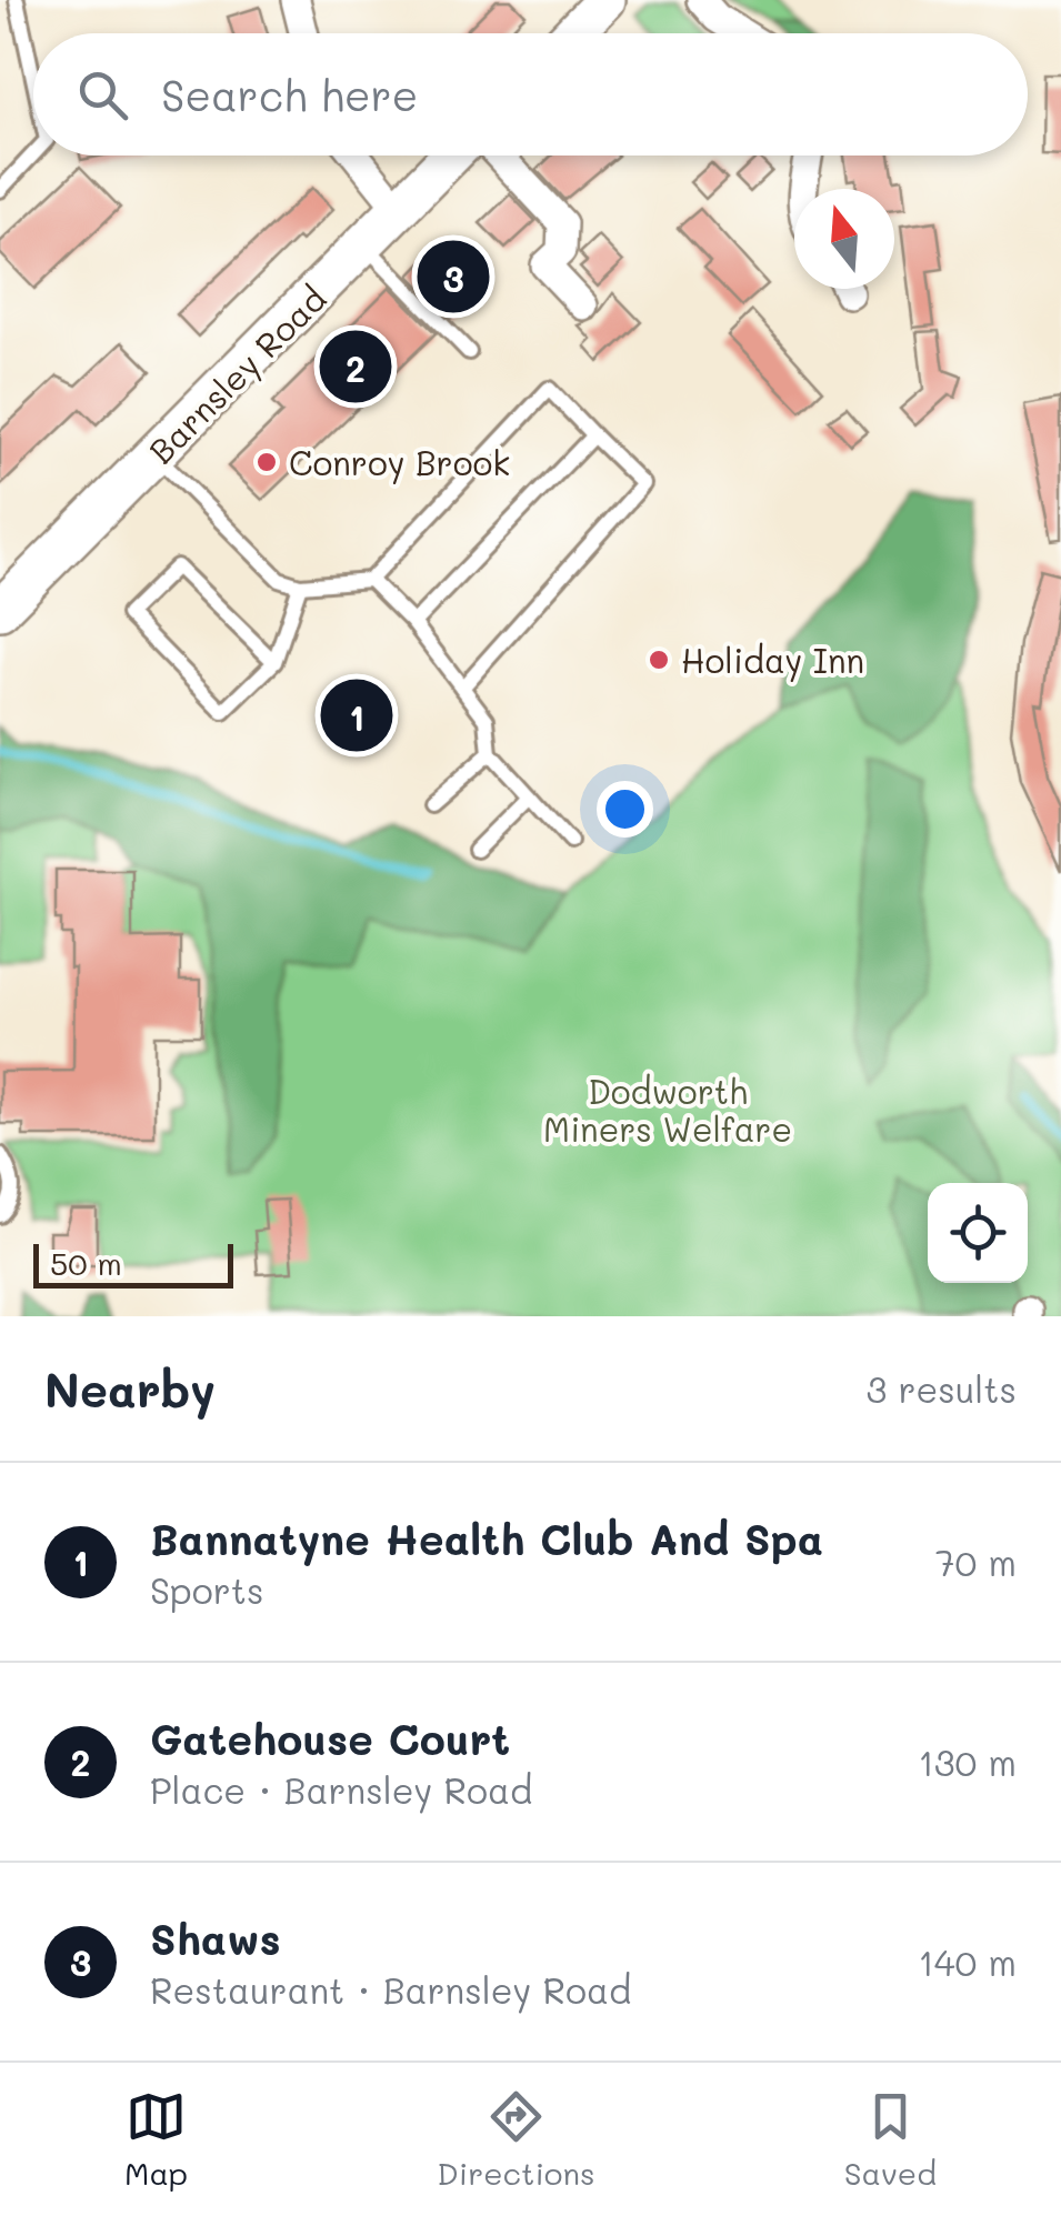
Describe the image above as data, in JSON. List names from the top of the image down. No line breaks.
{"streets":{"main road":["Barnsley Road"]},"parks":["Dodworth Miners Welfare"],"places":["Conroy Brook","Holiday Inn"],"scale_bar":"50 m","north":"top","page":{"search":"Search here","pins":["3","2","1"],"scale":"50 m","heading":["Nearby","3 results"],"list":[{"mark":"1","name":"Bannatyne Health Club And Spa","note":"Sports","value":"70 m"},{"mark":"2","name":"Gatehouse Court","note":"Place · Barnsley Road","value":"130 m"},{"mark":"3","name":"Shaws","note":"Restaurant · Barnsley Road","value":"140 m"}],"nav":["Map","Directions","Saved"]}}
